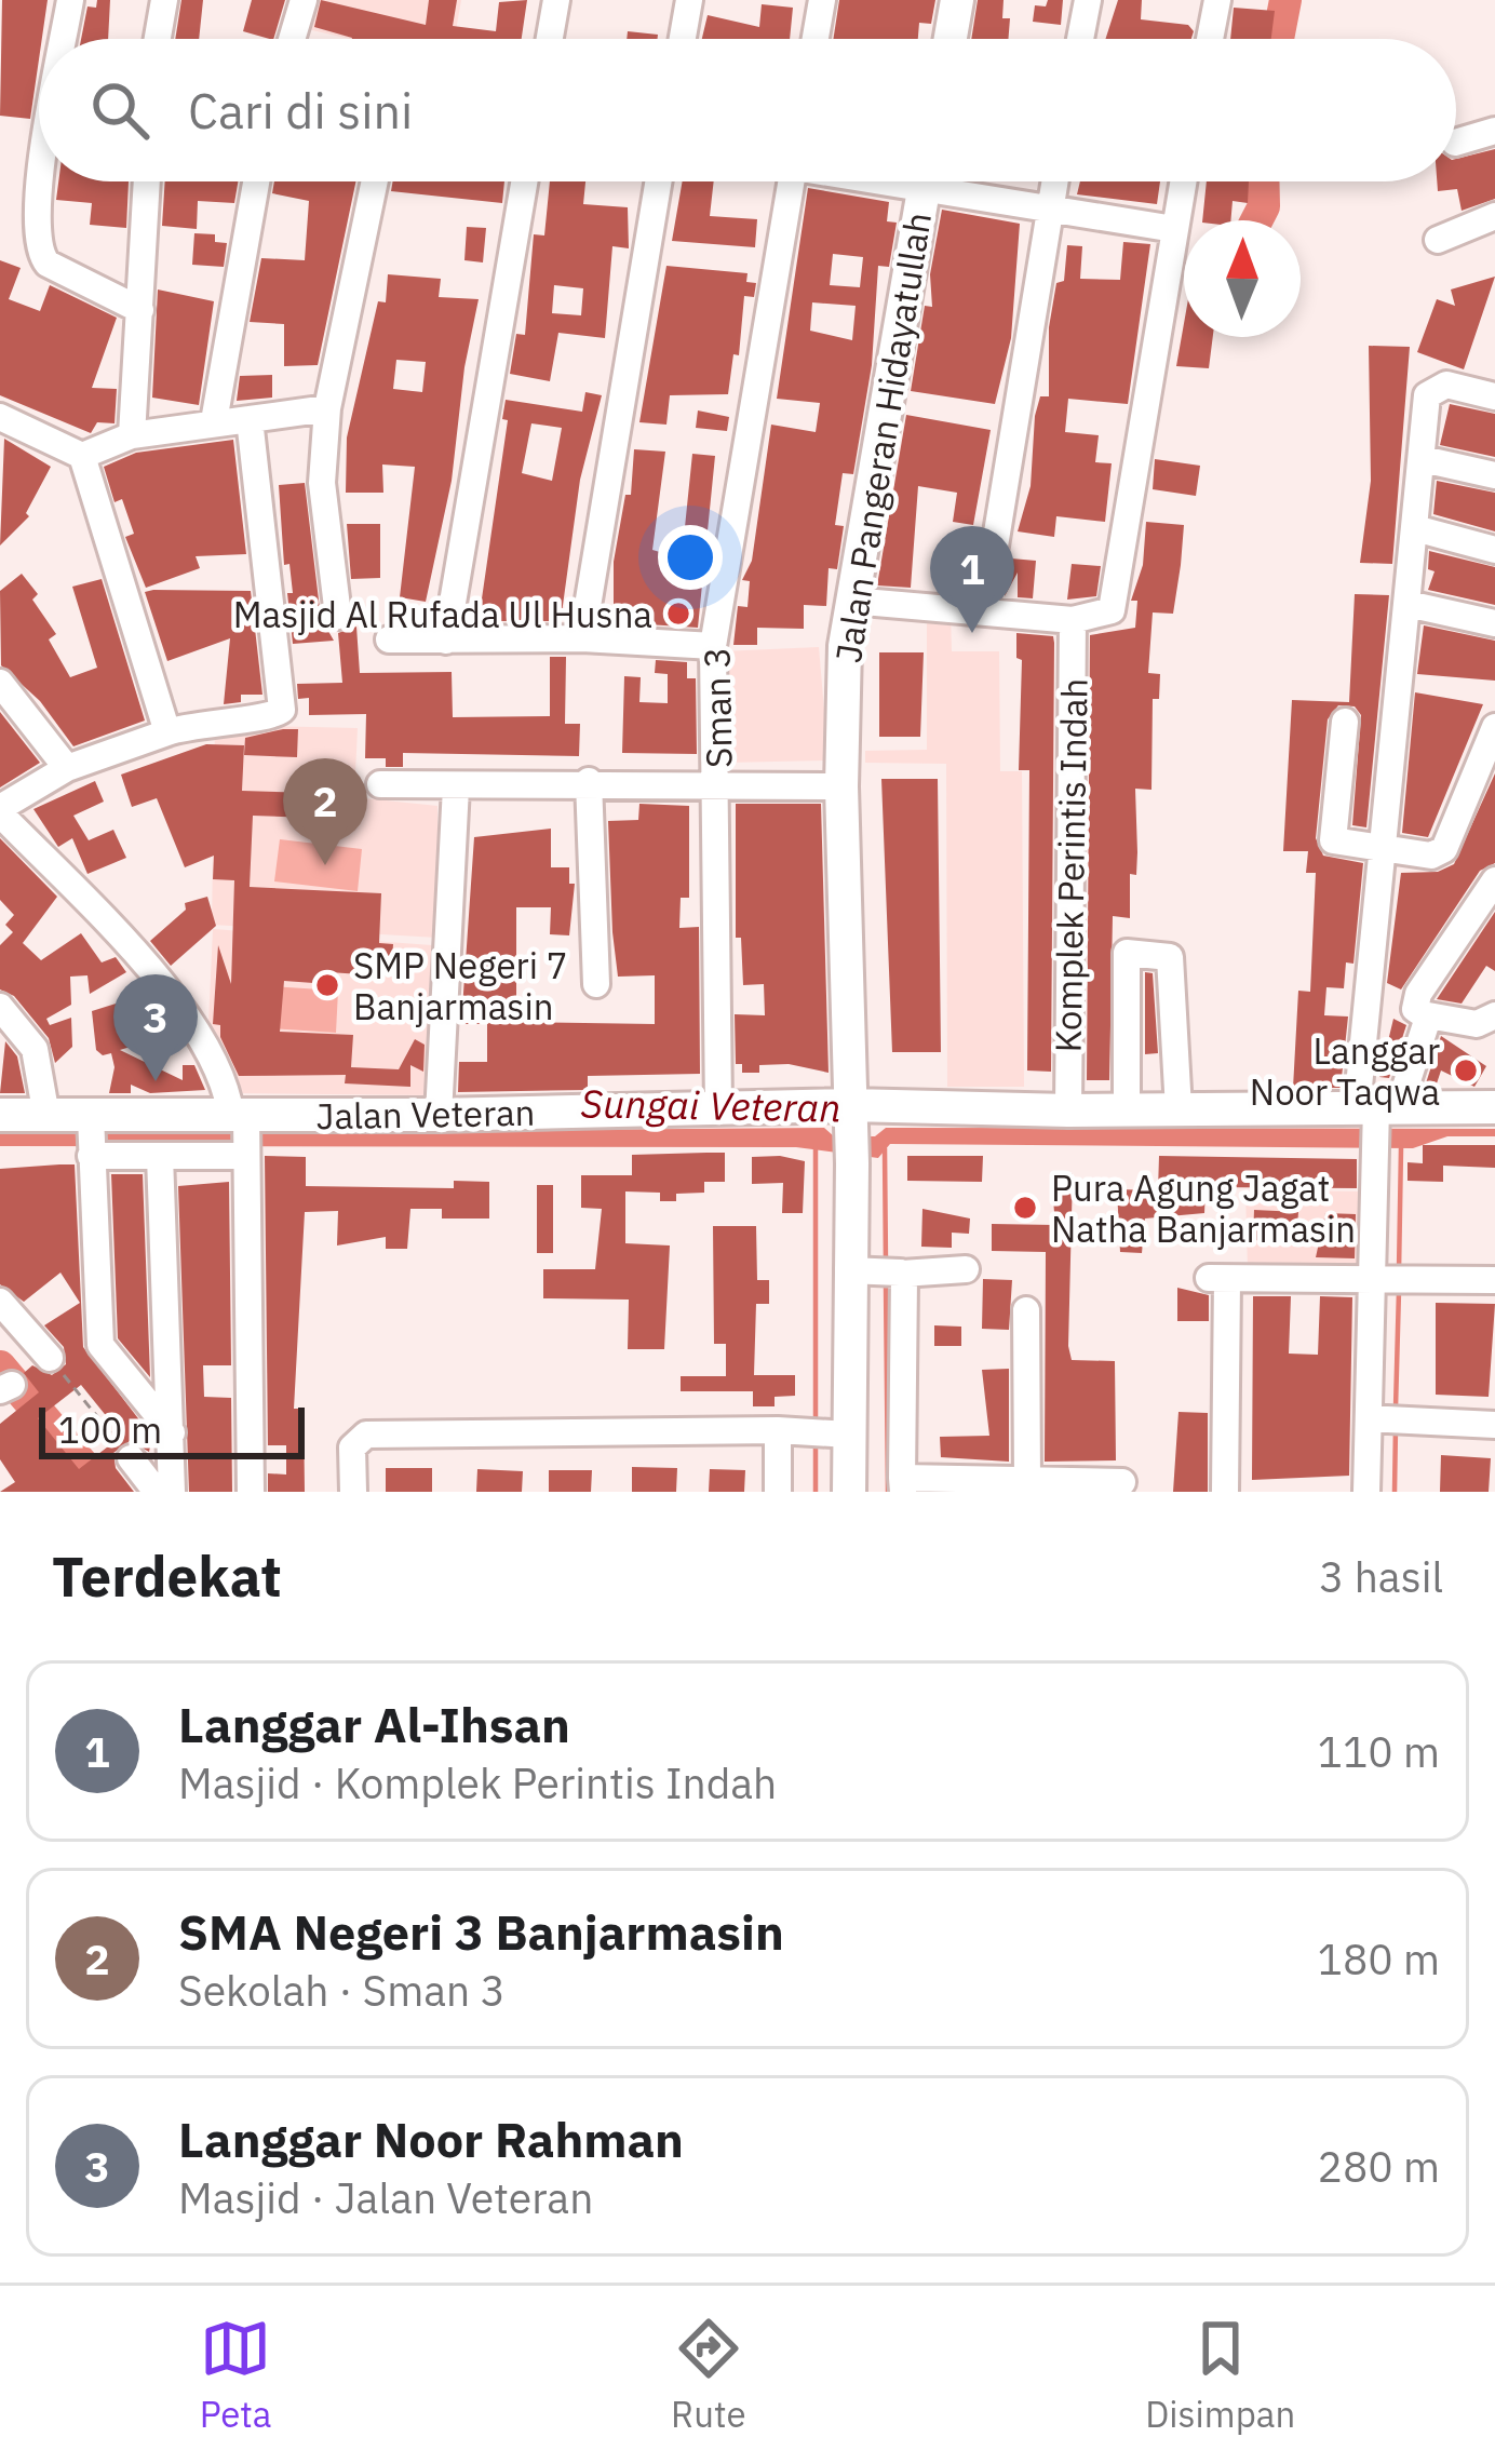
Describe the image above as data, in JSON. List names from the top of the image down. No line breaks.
{"streets":{"main road":["Jalan Pangeran Hidayatullah","Jalan Veteran"],"street":["Sman 3","Komplek Perintis Indah"]},"crossings":[["Jalan Pangeran Hidayatullah","Jalan Veteran"],["Sman 3","Jalan Veteran"],["Komplek Perintis Indah","Jalan Veteran"]],"water":["Sungai Veteran"],"places":["Masjid Al Rufada Ul Husna","SMP Negeri 7 Banjarmasin","Langgar Noor Taqwa","Pura Agung Jagat Natha Banjarmasin"],"scale_bar":"100 m","north":"top","page":{"search":"Cari di sini","pins":["1","2","3"],"scale":"100 m","heading":["Terdekat","3 hasil"],"list":[{"mark":"1","name":"Langgar Al-Ihsan","note":"Masjid · Komplek Perintis Indah","value":"110 m"},{"mark":"2","name":"SMA Negeri 3 Banjarmasin","note":"Sekolah · Sman 3","value":"180 m"},{"mark":"3","name":"Langgar Noor Rahman","note":"Masjid · Jalan Veteran","value":"280 m"}],"nav":["Peta","Rute","Disimpan"]}}
